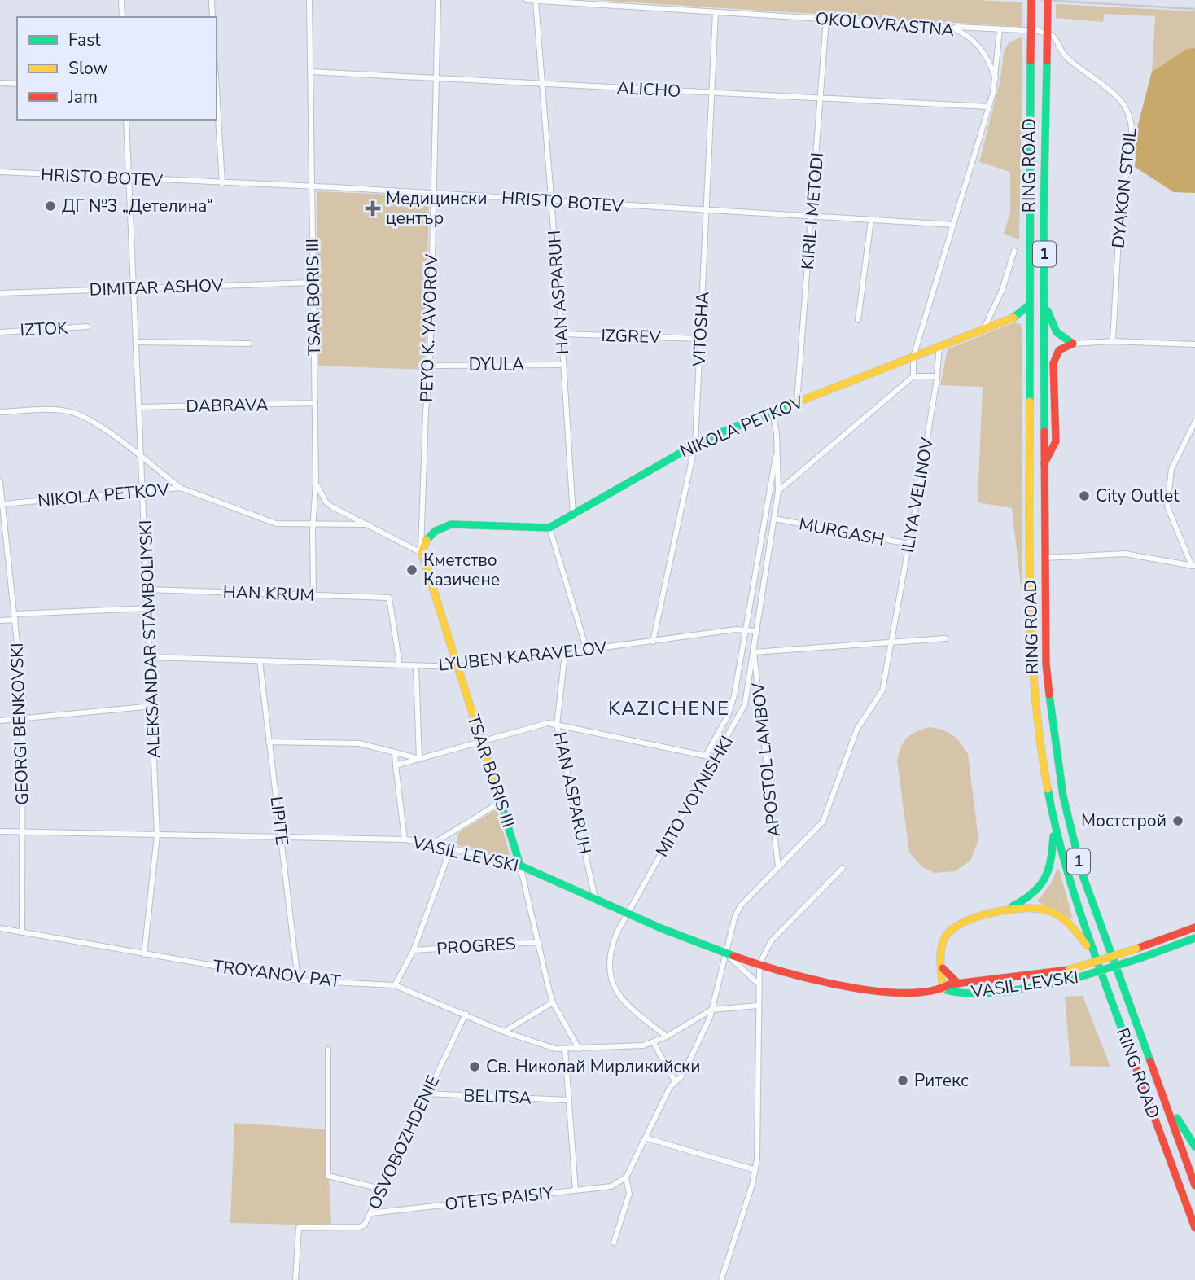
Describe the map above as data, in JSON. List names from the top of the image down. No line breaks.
{"streets":{"main road":["RING ROAD","1","TSAR BORIS III","NIKOLA PETKOV","VASIL LEVSKI"],"street":["OKOLOVRASTNA","ALICHO","HRISTO BOTEV","DYAKON STOIL","KIRIL I METODI","DIMITAR ASHOV","HAN ASPARUH","PEYO K. YAVOROV","IZTOK","VITOSHA","IZGREV","DYULA","DABRAVA","ILIYA VELINOV","MURGASH","HAN KRUM","ALEKSANDAR STAMBOLIYSKI","LYUBEN KARAVELOV","GEORGI BENKOVSKI","APOSTOL LAMBOV","MITO VOYNISHKI","LIPITE","PROGRES","TROYANOV PAT","BELITSA","OSVOBOZHDENIE","OTETS PAISIY"]},"crossings":[["OKOLOVRASTNA","DYAKON STOIL"],["OKOLOVRASTNA","KIRIL I METODI"],["OKOLOVRASTNA","HAN ASPARUH"],["OKOLOVRASTNA","VITOSHA"],["ALICHO","KIRIL I METODI"],["ALICHO","HAN ASPARUH"],["ALICHO","TSAR BORIS III"],["ALICHO","PEYO K. YAVOROV"],["ALICHO","VITOSHA"],["RING ROAD","NIKOLA PETKOV"],["HRISTO BOTEV","KIRIL I METODI"],["HRISTO BOTEV","HAN ASPARUH"],["HRISTO BOTEV","TSAR BORIS III"],["HRISTO BOTEV","PEYO K. YAVOROV"],["HRISTO BOTEV","VITOSHA"],["HRISTO BOTEV","ALEKSANDAR STAMBOLIYSKI"],["KIRIL I METODI","NIKOLA PETKOV"],["DIMITAR ASHOV","TSAR BORIS III"],["DIMITAR ASHOV","ALEKSANDAR STAMBOLIYSKI"],["HAN ASPARUH","IZGREV"],["HAN ASPARUH","DYULA"],["HAN ASPARUH","NIKOLA PETKOV"],["HAN ASPARUH","LYUBEN KARAVELOV"],["HAN ASPARUH","VASIL LEVSKI"],["TSAR BORIS III","PEYO K. YAVOROV"],["TSAR BORIS III","DABRAVA"],["TSAR BORIS III","NIKOLA PETKOV"],["TSAR BORIS III","HAN KRUM"],["TSAR BORIS III","LYUBEN KARAVELOV"],["TSAR BORIS III","VASIL LEVSKI"],["TSAR BORIS III","PROGRES"],["TSAR BORIS III","TROYANOV PAT"],["PEYO K. YAVOROV","DYULA"],["PEYO K. YAVOROV","NIKOLA PETKOV"],["VITOSHA","IZGREV"],["VITOSHA","NIKOLA PETKOV"],["VITOSHA","LYUBEN KARAVELOV"],["DABRAVA","ALEKSANDAR STAMBOLIYSKI"],["NIKOLA PETKOV","ILIYA VELINOV"],["NIKOLA PETKOV","ALEKSANDAR STAMBOLIYSKI"],["NIKOLA PETKOV","GEORGI BENKOVSKI"],["NIKOLA PETKOV","MITO VOYNISHKI"],["ILIYA VELINOV","MURGASH"],["ILIYA VELINOV","APOSTOL LAMBOV"],["ILIYA VELINOV","VASIL LEVSKI"],["MURGASH","MITO VOYNISHKI"],["HAN KRUM","ALEKSANDAR STAMBOLIYSKI"],["HAN KRUM","LYUBEN KARAVELOV"],["ALEKSANDAR STAMBOLIYSKI","LYUBEN KARAVELOV"],["ALEKSANDAR STAMBOLIYSKI","VASIL LEVSKI"],["ALEKSANDAR STAMBOLIYSKI","TROYANOV PAT"],["LYUBEN KARAVELOV","MITO VOYNISHKI"],["LYUBEN KARAVELOV","LIPITE"],["GEORGI BENKOVSKI","VASIL LEVSKI"],["GEORGI BENKOVSKI","TROYANOV PAT"],["APOSTOL LAMBOV","MITO VOYNISHKI"],["MITO VOYNISHKI","VASIL LEVSKI"],["LIPITE","VASIL LEVSKI"],["LIPITE","TROYANOV PAT"],["TROYANOV PAT","OSVOBOZHDENIE"],["BELITSA","OSVOBOZHDENIE"],["OSVOBOZHDENIE","OTETS PAISIY"]],"districts":["KAZICHENE"],"places":{"other":["ДГ №3 „Детелина“","City Outlet","Кметство Казичене","Мостстрой","Св. Николай Мирликийски","Ритекс"],"health":["Медицински център"]},"legend":["Fast","Slow","Jam"]}
